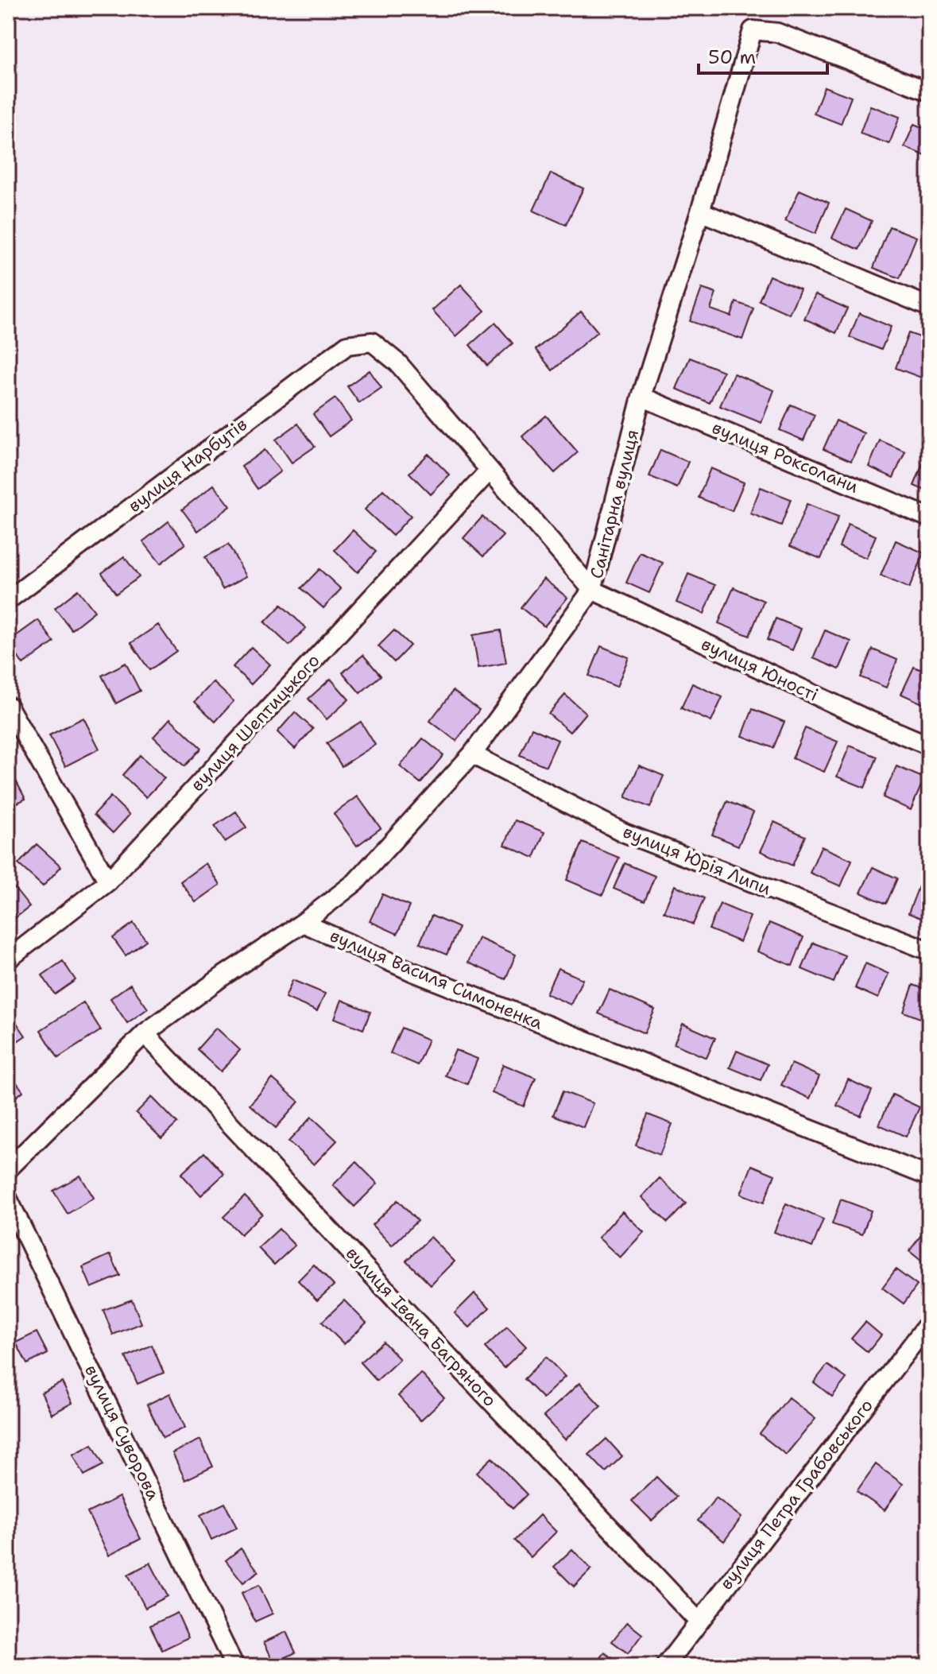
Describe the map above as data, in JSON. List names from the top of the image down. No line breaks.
{"streets":{"street":["вулиця Роксолани","вулиця Нарбутів","Санітарна вулиця","вулиця Юності","вулиця Шептицького","вулиця Юрія Липи","вулиця Василя Симоненка","вулиця Івана Багряного","вулиця Суворова","вулиця Петра Грабовського"]},"crossings":[["вулиця Роксолани","Санітарна вулиця"],["вулиця Нарбутів","вулиця Шептицького"],["Санітарна вулиця","вулиця Юності"],["Санітарна вулиця","вулиця Юрія Липи"],["Санітарна вулиця","вулиця Василя Симоненка"],["вулиця Івана Багряного","вулиця Петра Грабовського"]],"scale_bar":"50 m"}
